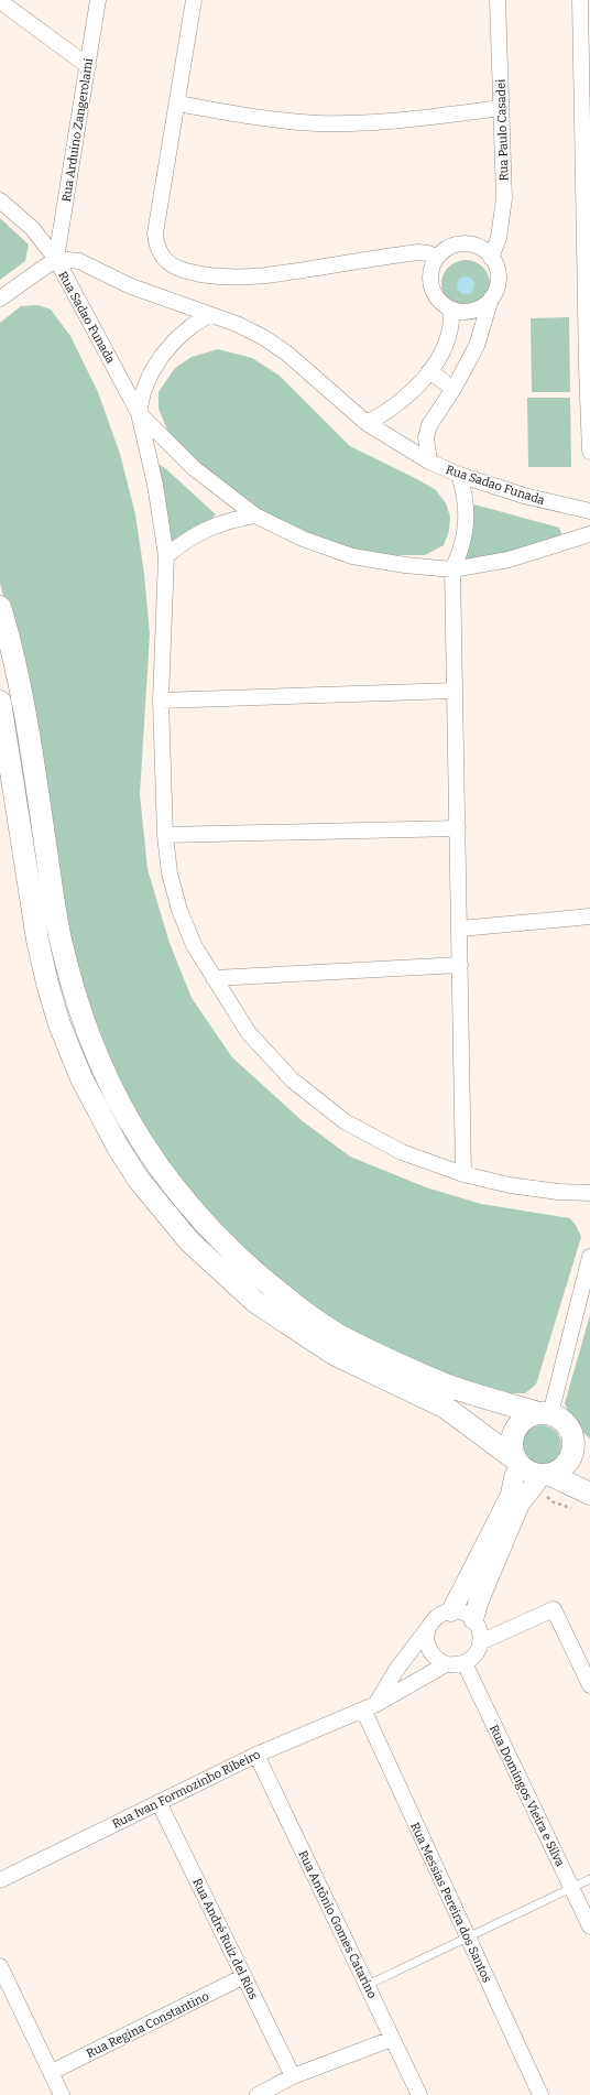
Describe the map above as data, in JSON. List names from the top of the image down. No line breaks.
{"streets":{"street":["Rua Arduino Zangerolami","Rua Paulo Casadei","Rua Sadao Funada","Rua Ivan Formozinho Ribeiro","Rua Domingos Vieira e Silva","Rua Messias Pereira dos Santos","Rua Antônio Gomes Catarino","Rua André Ruiz del Rios","Rua Regina Constantino"]},"crossings":[["Rua Arduino Zangerolami","Rua Sadao Funada"],["Rua Ivan Formozinho Ribeiro","Rua Domingos Vieira e Silva"],["Rua Ivan Formozinho Ribeiro","Rua Messias Pereira dos Santos"],["Rua Ivan Formozinho Ribeiro","Rua Antônio Gomes Catarino"],["Rua Ivan Formozinho Ribeiro","Rua André Ruiz del Rios"],["Rua André Ruiz del Rios","Rua Regina Constantino"]]}
